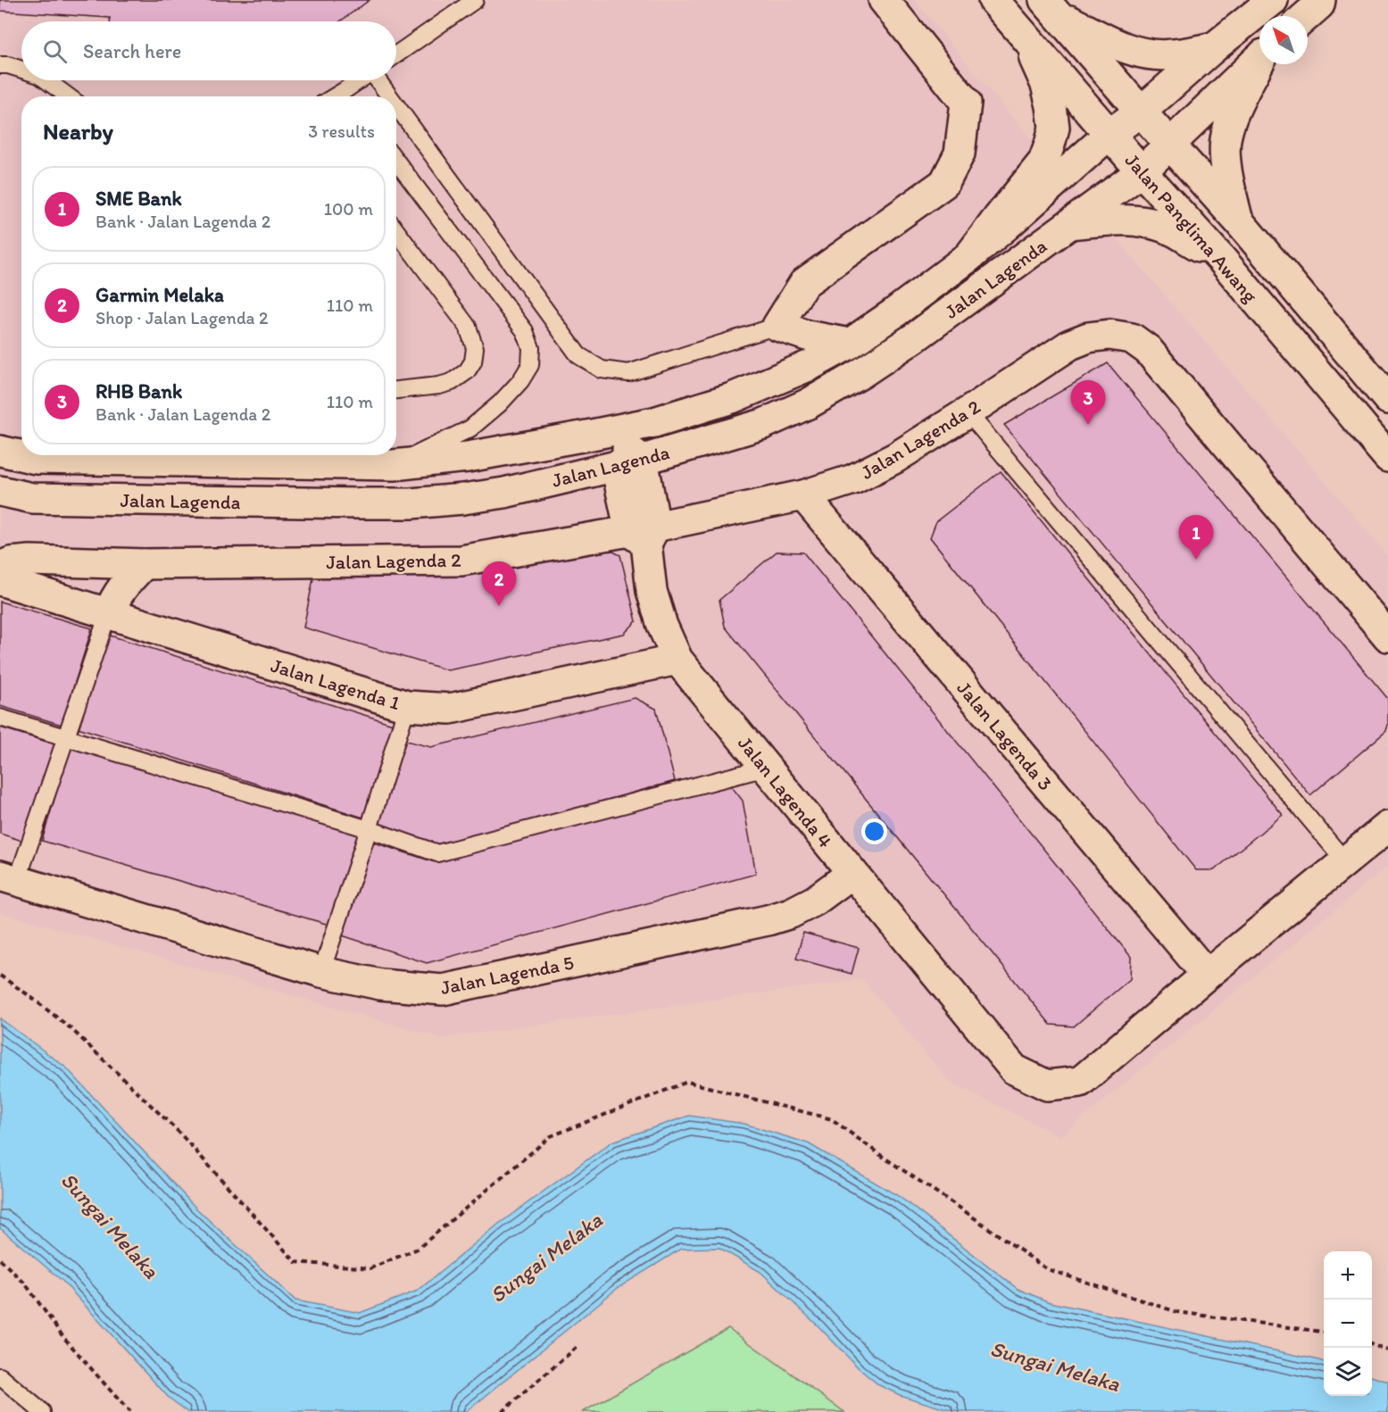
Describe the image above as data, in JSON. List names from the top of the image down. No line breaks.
{"streets":{"street":["Jalan Panglima Awang","Jalan Lagenda","Jalan Lagenda 2","Jalan Lagenda 1","Jalan Lagenda 3","Jalan Lagenda 4","Jalan Lagenda 5"]},"crossings":[["Jalan Panglima Awang","Jalan Lagenda"],["Jalan Lagenda","Jalan Lagenda 4"],["Jalan Lagenda 2","Jalan Lagenda 3"],["Jalan Lagenda 2","Jalan Lagenda 4"],["Jalan Lagenda 1","Jalan Lagenda 4"],["Jalan Lagenda 3","Jalan Lagenda 4"],["Jalan Lagenda 4","Jalan Lagenda 5"]],"water":["Sungai Melaka"],"north":"top left","page":{"search":"Search here","heading":["Nearby","3 results"],"list":[{"mark":"1","name":"SME Bank","note":"Bank · Jalan Lagenda 2","value":"100 m"},{"mark":"2","name":"Garmin Melaka","note":"Shop · Jalan Lagenda 2","value":"110 m"},{"mark":"3","name":"RHB Bank","note":"Bank · Jalan Lagenda 2","value":"110 m"}],"pins":["3","1","2"],"map_buttons":["+","−"]}}
